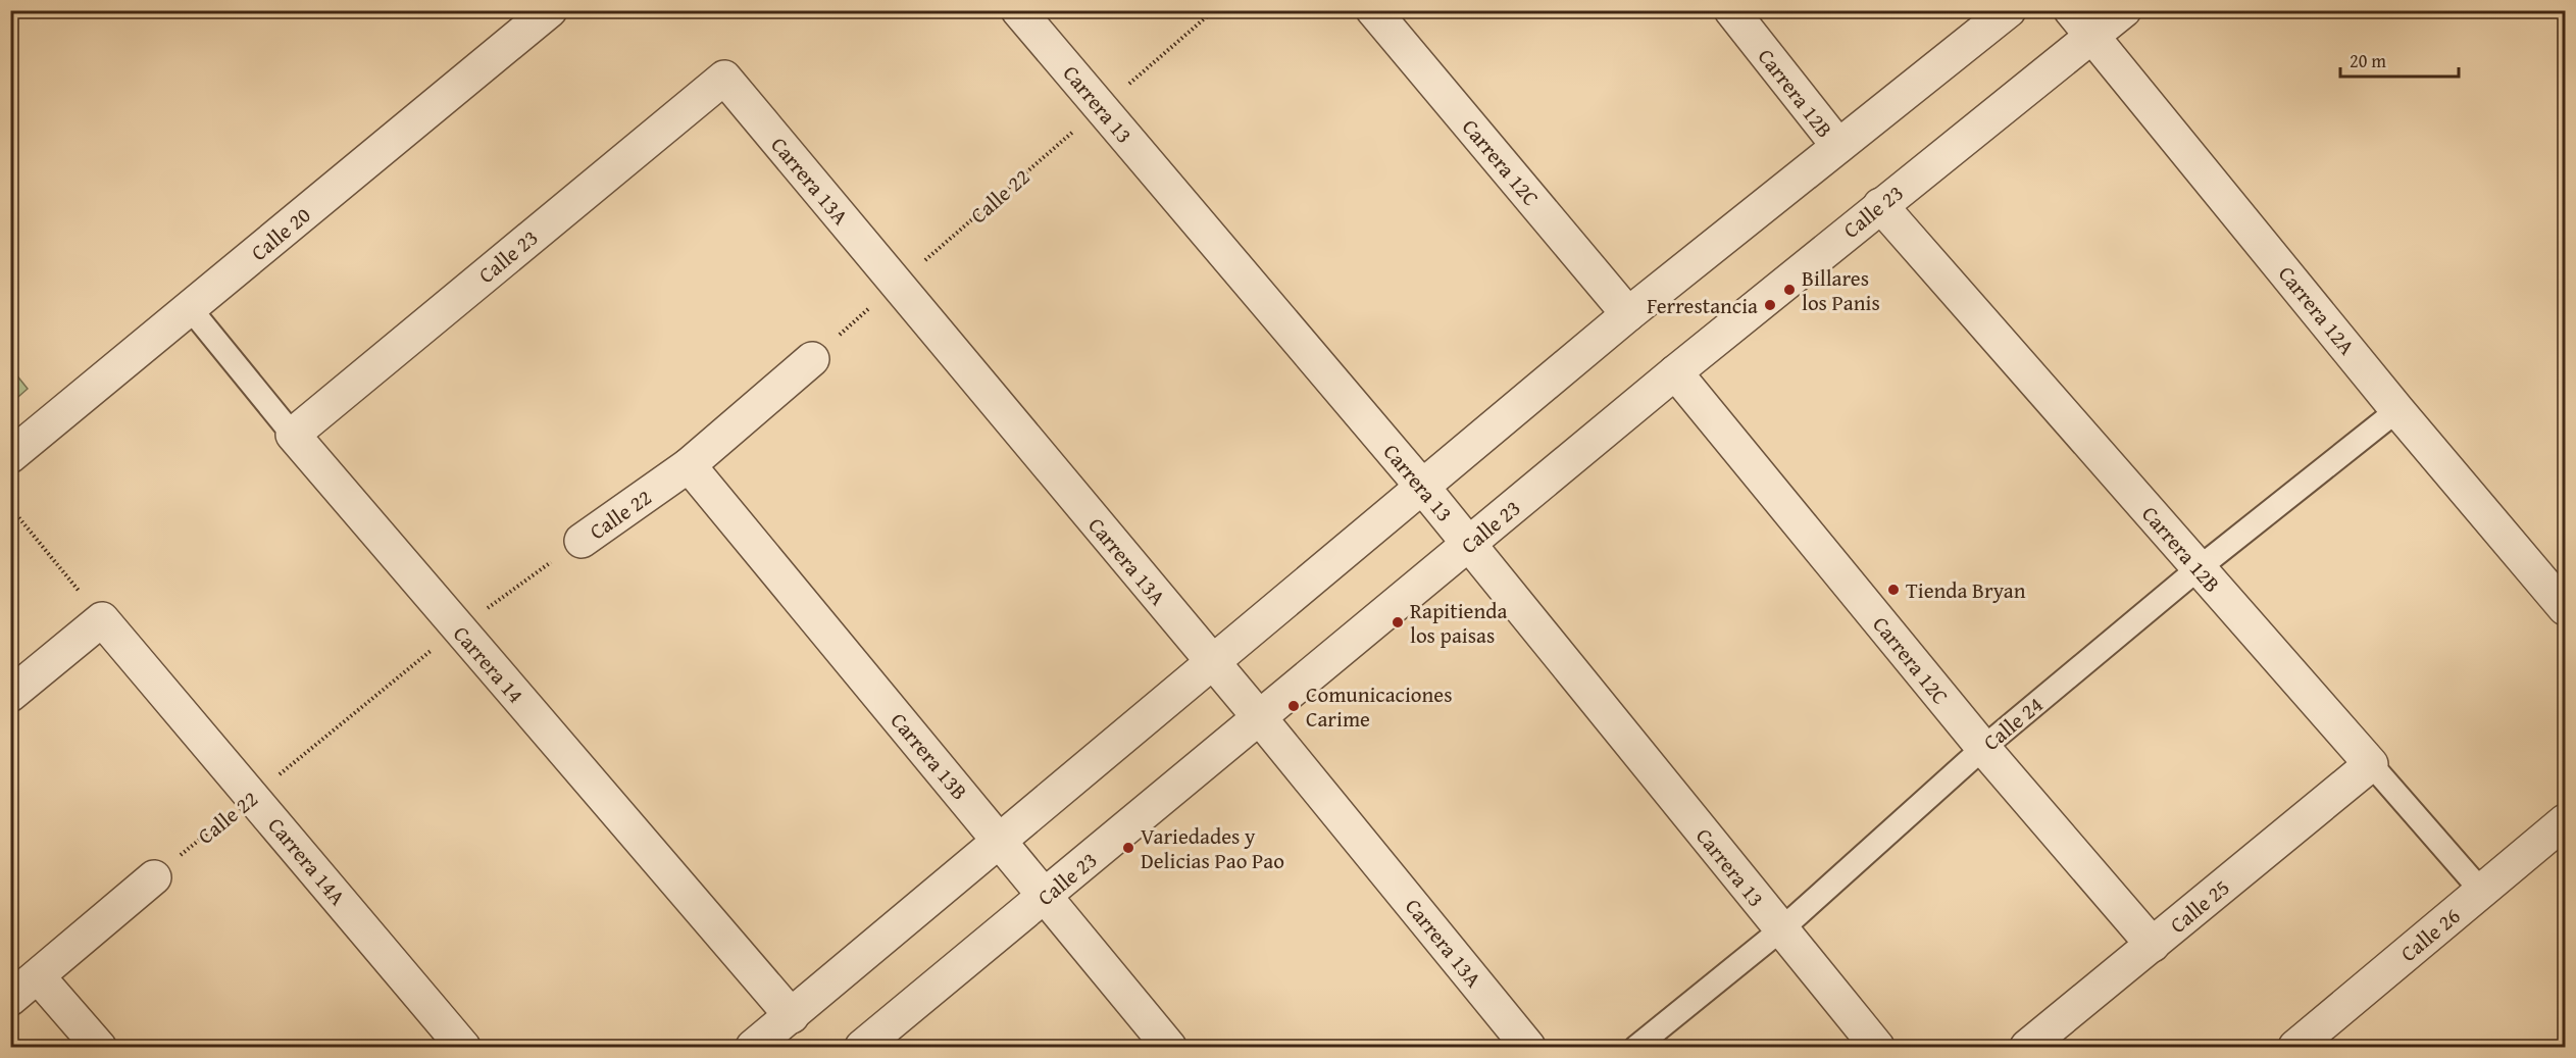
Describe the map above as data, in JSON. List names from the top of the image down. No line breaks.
{"streets":{"street":["Carrera 12B","Carrera 13","Carrera 12C","Carrera 13A","Calle 22","Calle 23","Calle 20","Carrera 12A","Carrera 14","Carrera 13B","Carrera 14A","Calle 25","Calle 26"],"lane":["Calle 24"]},"crossings":[["Carrera 12B","Calle 23"],["Carrera 12B","Calle 24"],["Carrera 12B","Calle 25"],["Carrera 12B","Calle 26"],["Carrera 13","Calle 22"],["Carrera 13","Calle 23"],["Carrera 13","Calle 24"],["Carrera 12C","Calle 23"],["Carrera 12C","Calle 24"],["Carrera 12C","Calle 25"],["Carrera 13A","Calle 22"],["Carrera 13A","Calle 23"],["Calle 22","Carrera 14"],["Calle 22","Carrera 13B"],["Calle 22","Carrera 14A"],["Calle 23","Carrera 12A"],["Calle 23","Carrera 14"],["Calle 23","Carrera 13B"],["Calle 20","Carrera 14"],["Carrera 12A","Calle 24"]],"places":["Billares los Panis","Ferrestancia","Tienda Bryan","Rapitienda los paisas","Comunicaciones Carime","Variedades y Delicias Pao Pao"],"scale_bar":"20 m"}
